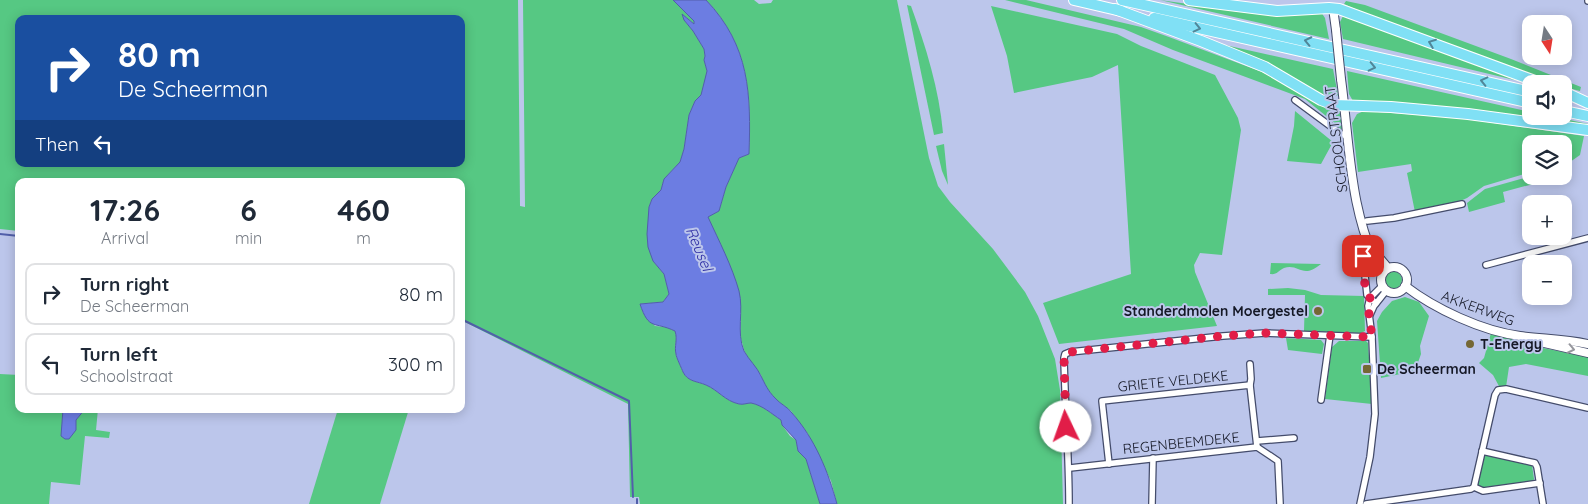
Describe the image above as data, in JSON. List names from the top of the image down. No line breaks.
{"streets":{"main road":["SCHOOLSTRAAT","AKKERWEG"],"street":["GRIETE VELDEKE","REGENBEEMDEKE"]},"crossings":[["SCHOOLSTRAAT","AKKERWEG"],["GRIETE VELDEKE","REGENBEEMDEKE"]],"water":["Reusel"],"places":{"other":["Standerdmolen Moergestel","T-Energy"],"transit":["De Scheerman"]},"north":"bottom","page":{"map_buttons":["+","−"],"turn":["80 m","De Scheerman"],"then":"Then","eta":["17:26","Arrival","6","min","460","m"],"list":[{"name":"Turn right","note":"De Scheerman","value":"80 m"},{"name":"Turn left","note":"Schoolstraat","value":"300 m"}]}}
